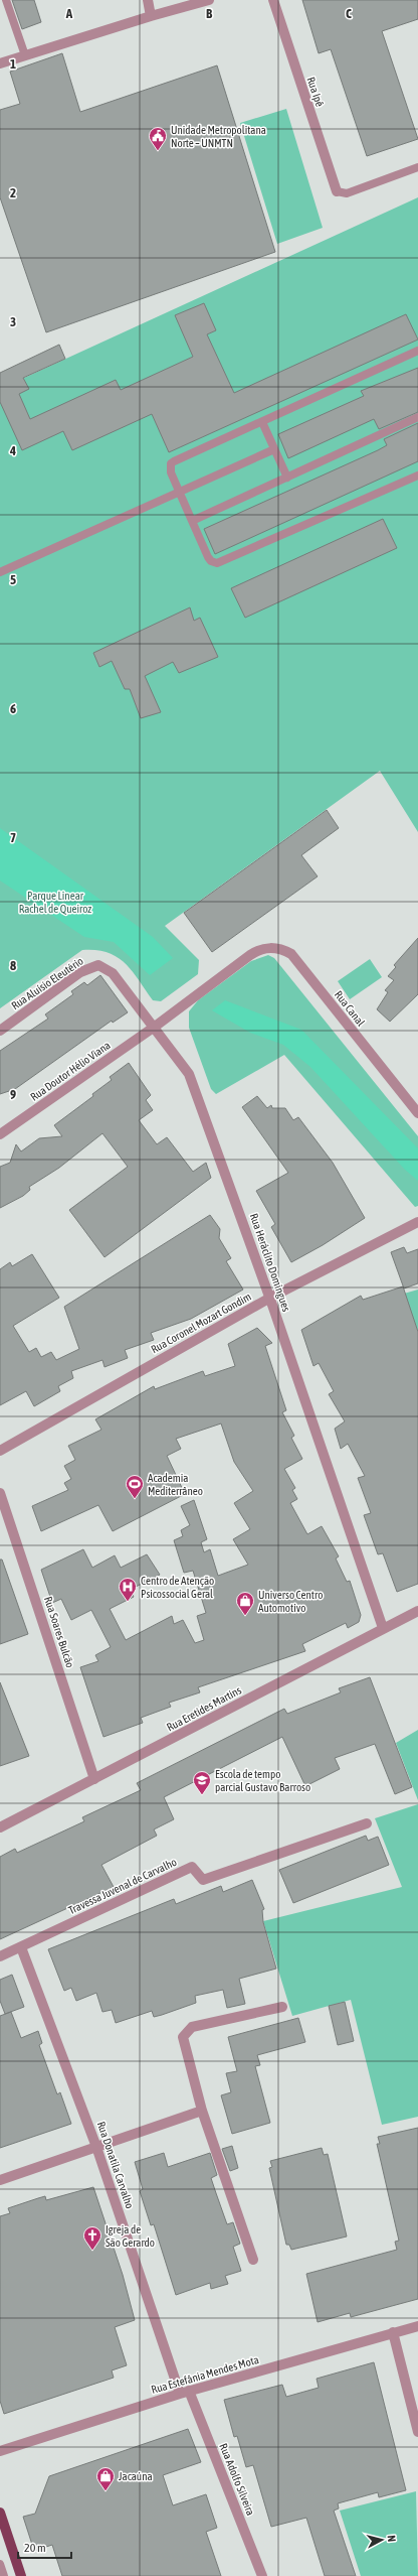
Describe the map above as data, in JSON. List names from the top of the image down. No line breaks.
{"streets":{"street":["Rua Ipê","Rua Aluísio Eleutério","Rua Canal","Rua Doutor Hélio Viana","Rua Heráclito Domingues","Rua Coronel Mozart Gondim","Rua Soares Bulcão","Rua Eretides Martins","Travessa Juvenal de Carvalho","Rua Donatila Carvalho","Rua Estefânia Mendes Mota","Rua Adolfo Silveira"]},"crossings":[["Rua Aluísio Eleutério","Rua Canal"],["Rua Aluísio Eleutério","Rua Doutor Hélio Viana"],["Rua Aluísio Eleutério","Rua Heráclito Domingues"],["Rua Canal","Rua Doutor Hélio Viana"],["Rua Canal","Rua Heráclito Domingues"],["Rua Doutor Hélio Viana","Rua Heráclito Domingues"],["Rua Heráclito Domingues","Rua Coronel Mozart Gondim"],["Rua Heráclito Domingues","Rua Eretides Martins"],["Rua Soares Bulcão","Rua Eretides Martins"],["Travessa Juvenal de Carvalho","Rua Donatila Carvalho"],["Rua Donatila Carvalho","Rua Estefânia Mendes Mota"],["Rua Donatila Carvalho","Rua Adolfo Silveira"],["Rua Estefânia Mendes Mota","Rua Adolfo Silveira"]],"parks":["Parque Linear Rachel de Queiroz"],"places":{"public building":["Unidade Metropolitana Norte – UNMTN"],"sports":["Academia Mediterrâneo"],"hospital":["Centro de Atenção Psicossocial Geral"],"shop":["Universo Centro Automotivo","Jacaúna"],"school or university":["Escola de tempo parcial Gustavo Barroso"],"church":["Igreja de São Gerardo"]},"scale_bar":"20 m","north":"right","grid":{"columns":["A","B","C"],"rows":["1","2","3","4","5","6","7","8","9"]}}
